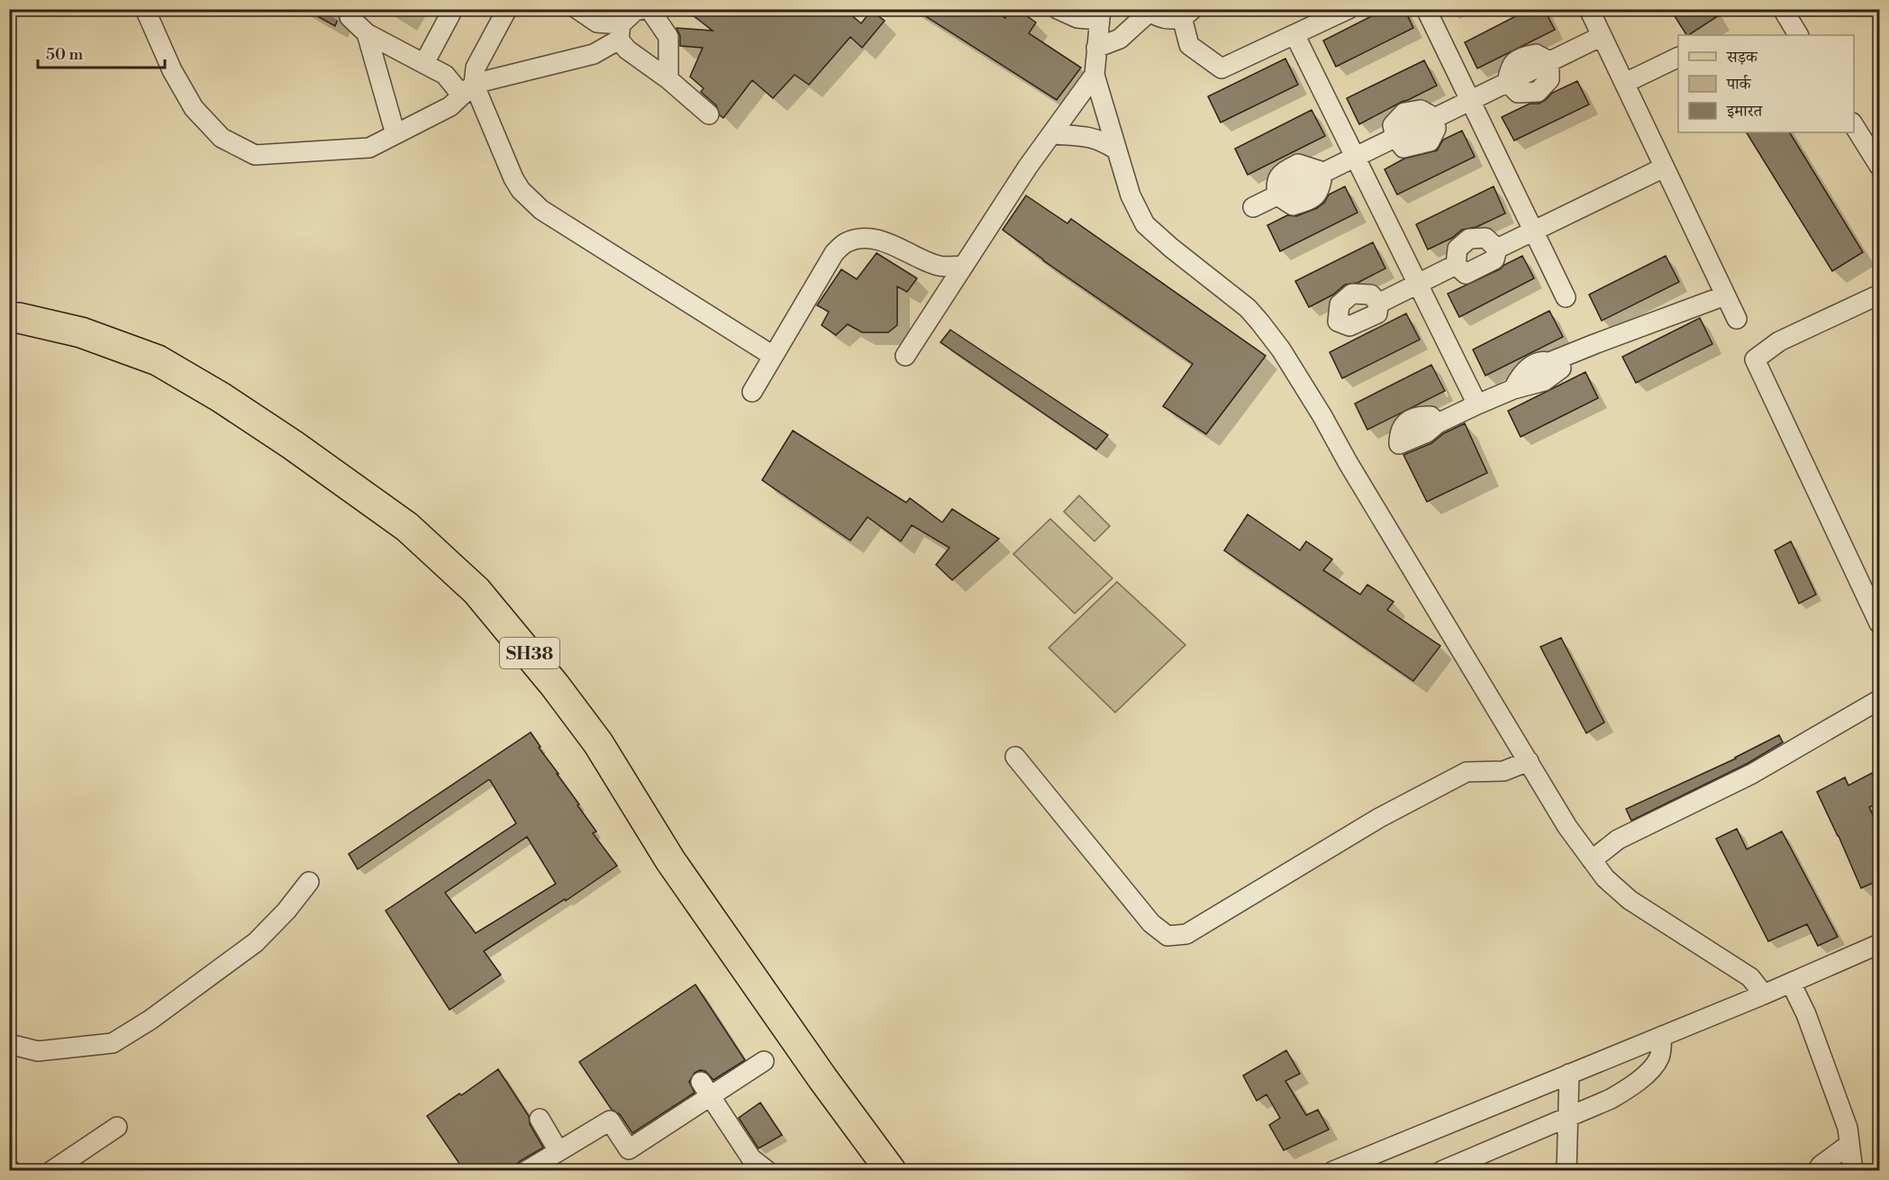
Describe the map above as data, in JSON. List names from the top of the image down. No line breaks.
{"streets":{"main road":["SH38"]},"legend":["सड़क","पार्क","इमारत"],"scale_bar":"50 m"}
